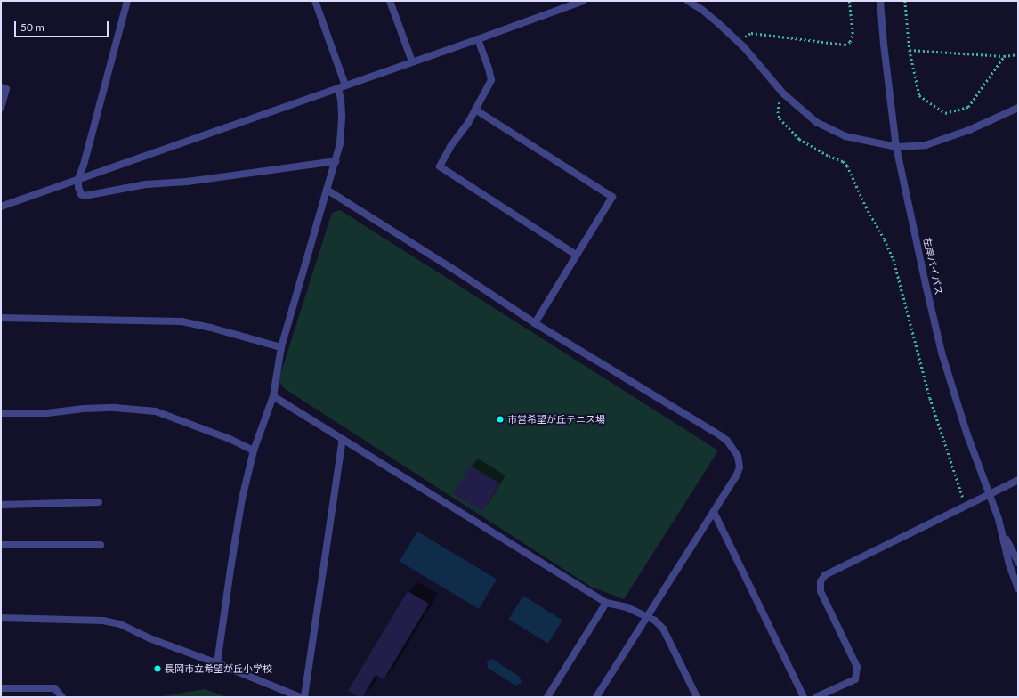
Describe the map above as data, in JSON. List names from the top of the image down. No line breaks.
{"streets":{"street":["左岸バイパス"]},"places":["市営希望が丘テニス場","長岡市立希望が丘小学校"],"scale_bar":"50 m"}
